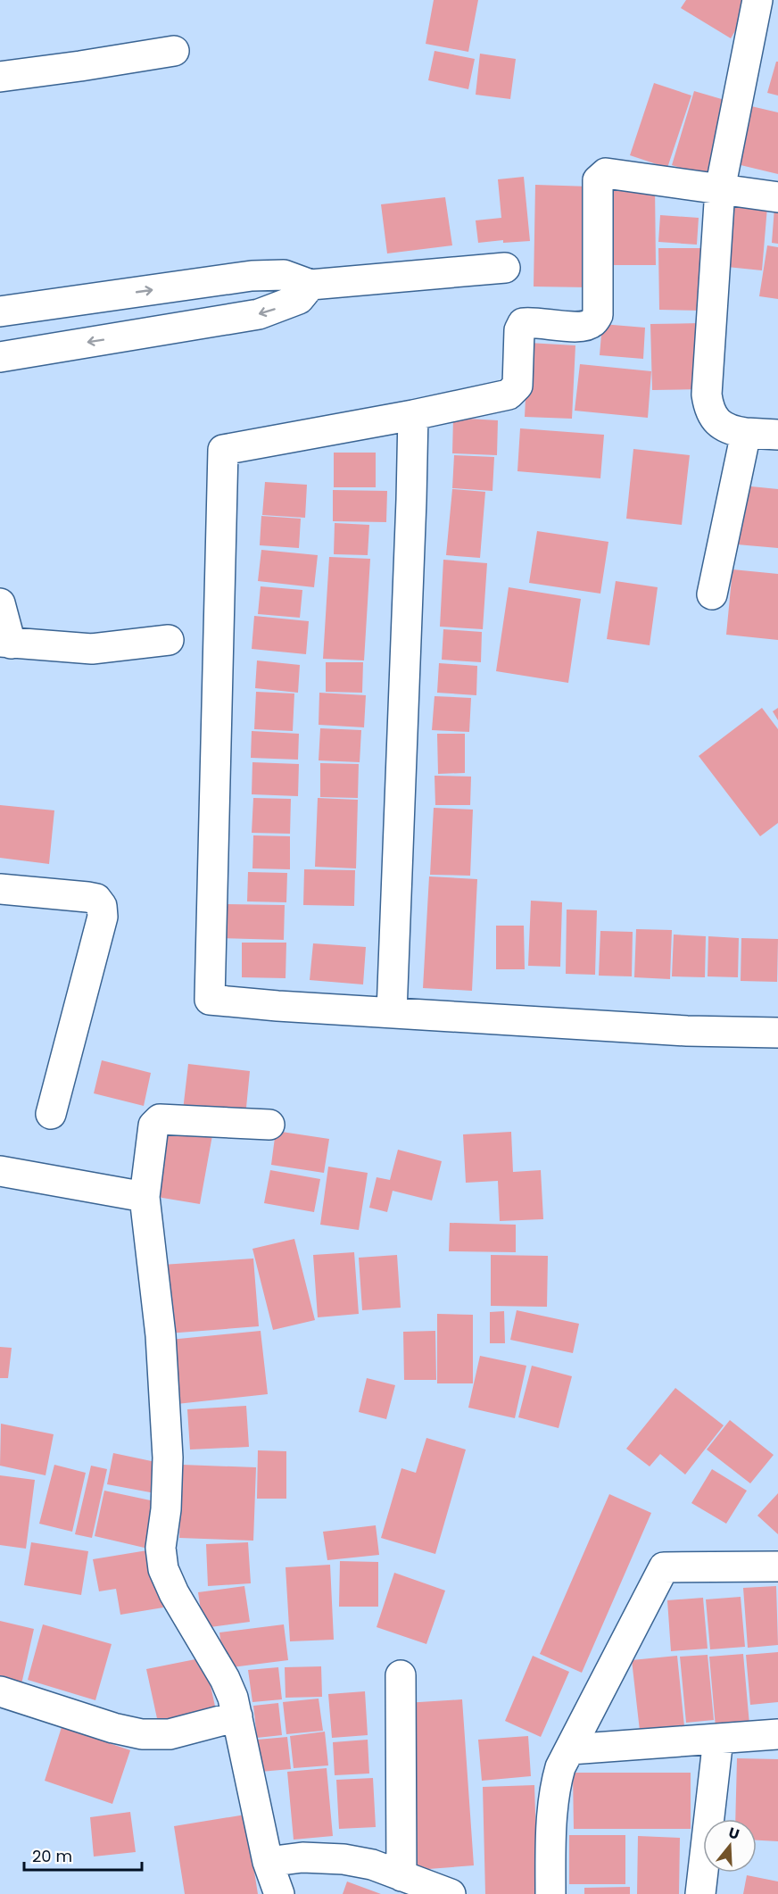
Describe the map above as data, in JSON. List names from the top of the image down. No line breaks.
{"scale_bar":"20 m","north":"top"}
